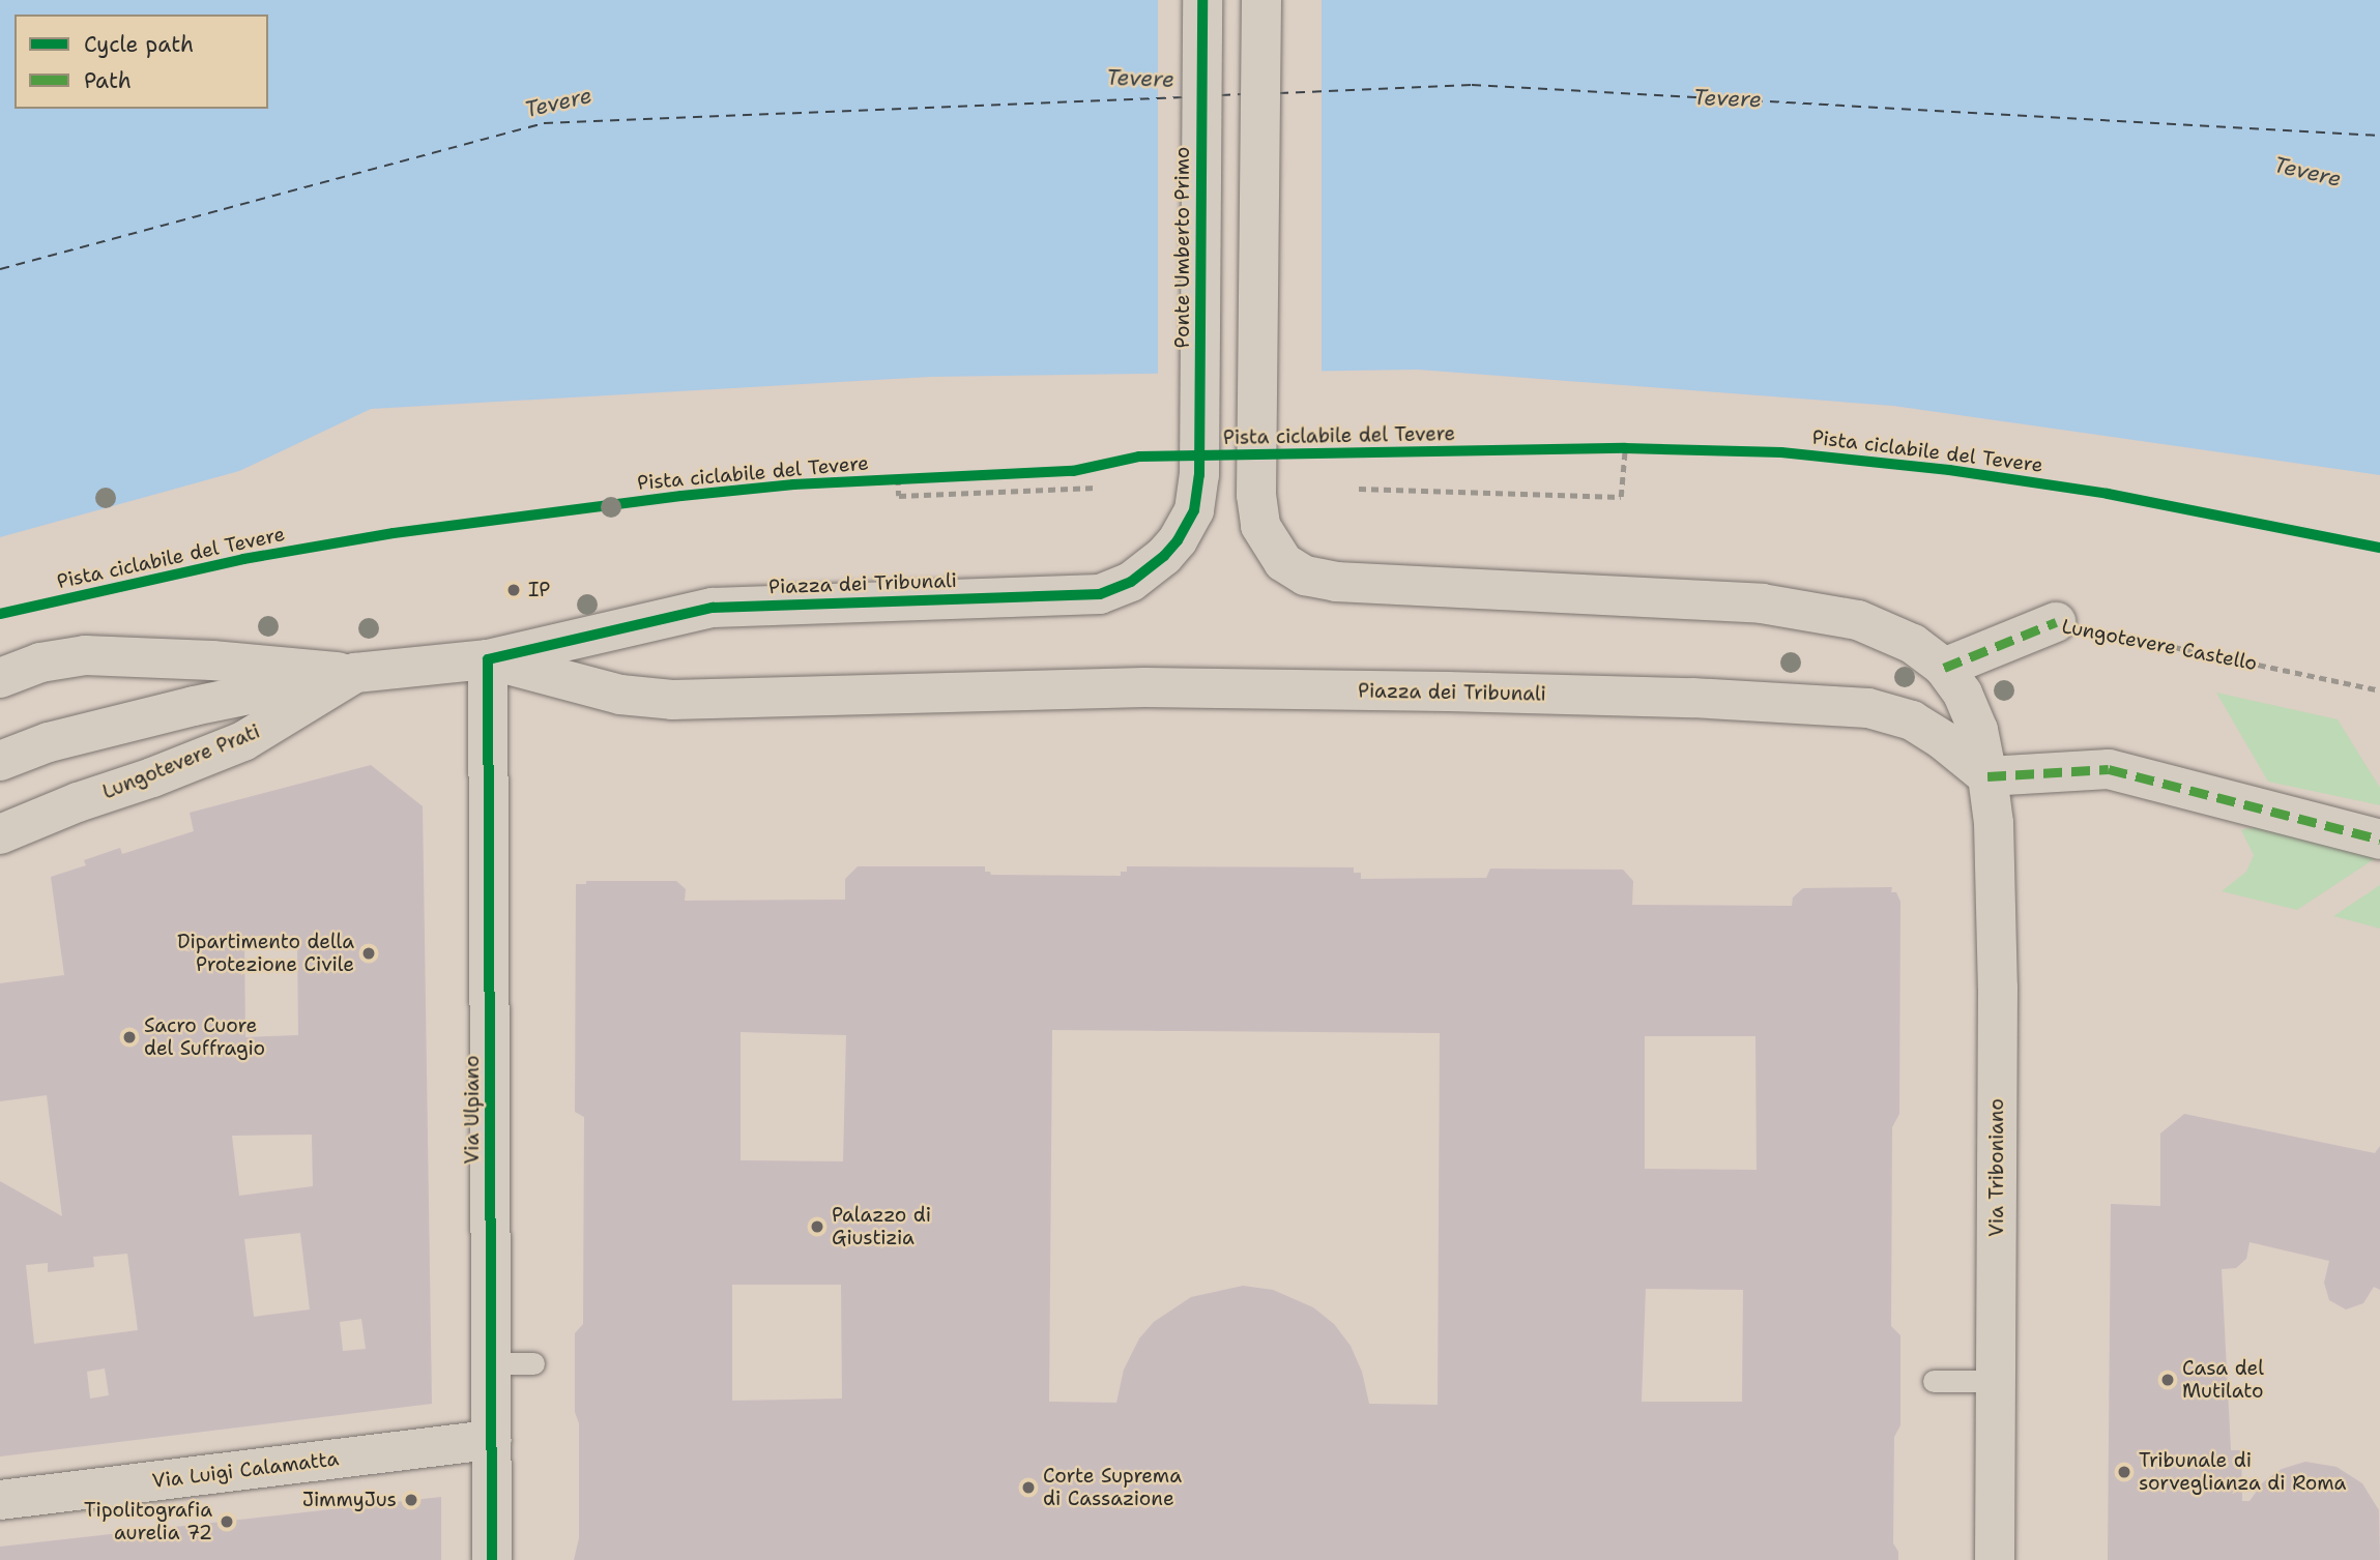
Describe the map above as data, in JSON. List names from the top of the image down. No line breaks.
{"streets":{"street":["Ponte Umberto Primo","Piazza dei Tribunali","Lungotevere Castello","Lungotevere Prati","Via Ulpiano","Via Triboniano","Via Luigi Calamatta"],"cycle path":["Pista ciclabile del Tevere"]},"crossings":[["Ponte Umberto Primo","Piazza dei Tribunali"],["Piazza dei Tribunali","Lungotevere Prati"],["Piazza dei Tribunali","Via Ulpiano"],["Piazza dei Tribunali","Via Triboniano"],["Lungotevere Prati","Via Ulpiano"],["Via Ulpiano","Via Luigi Calamatta"]],"water":["Tevere"],"places":["IP","Dipartimento della Protezione Civile","Sacro Cuore del Suffragio","Palazzo di Giustizia","Casa del Mutilato","Tribunale di sorveglianza di Roma","Corte Suprema di Cassazione","JimmyJus","Tipolitografia aurelia 72"],"legend":["Cycle path","Path"]}
